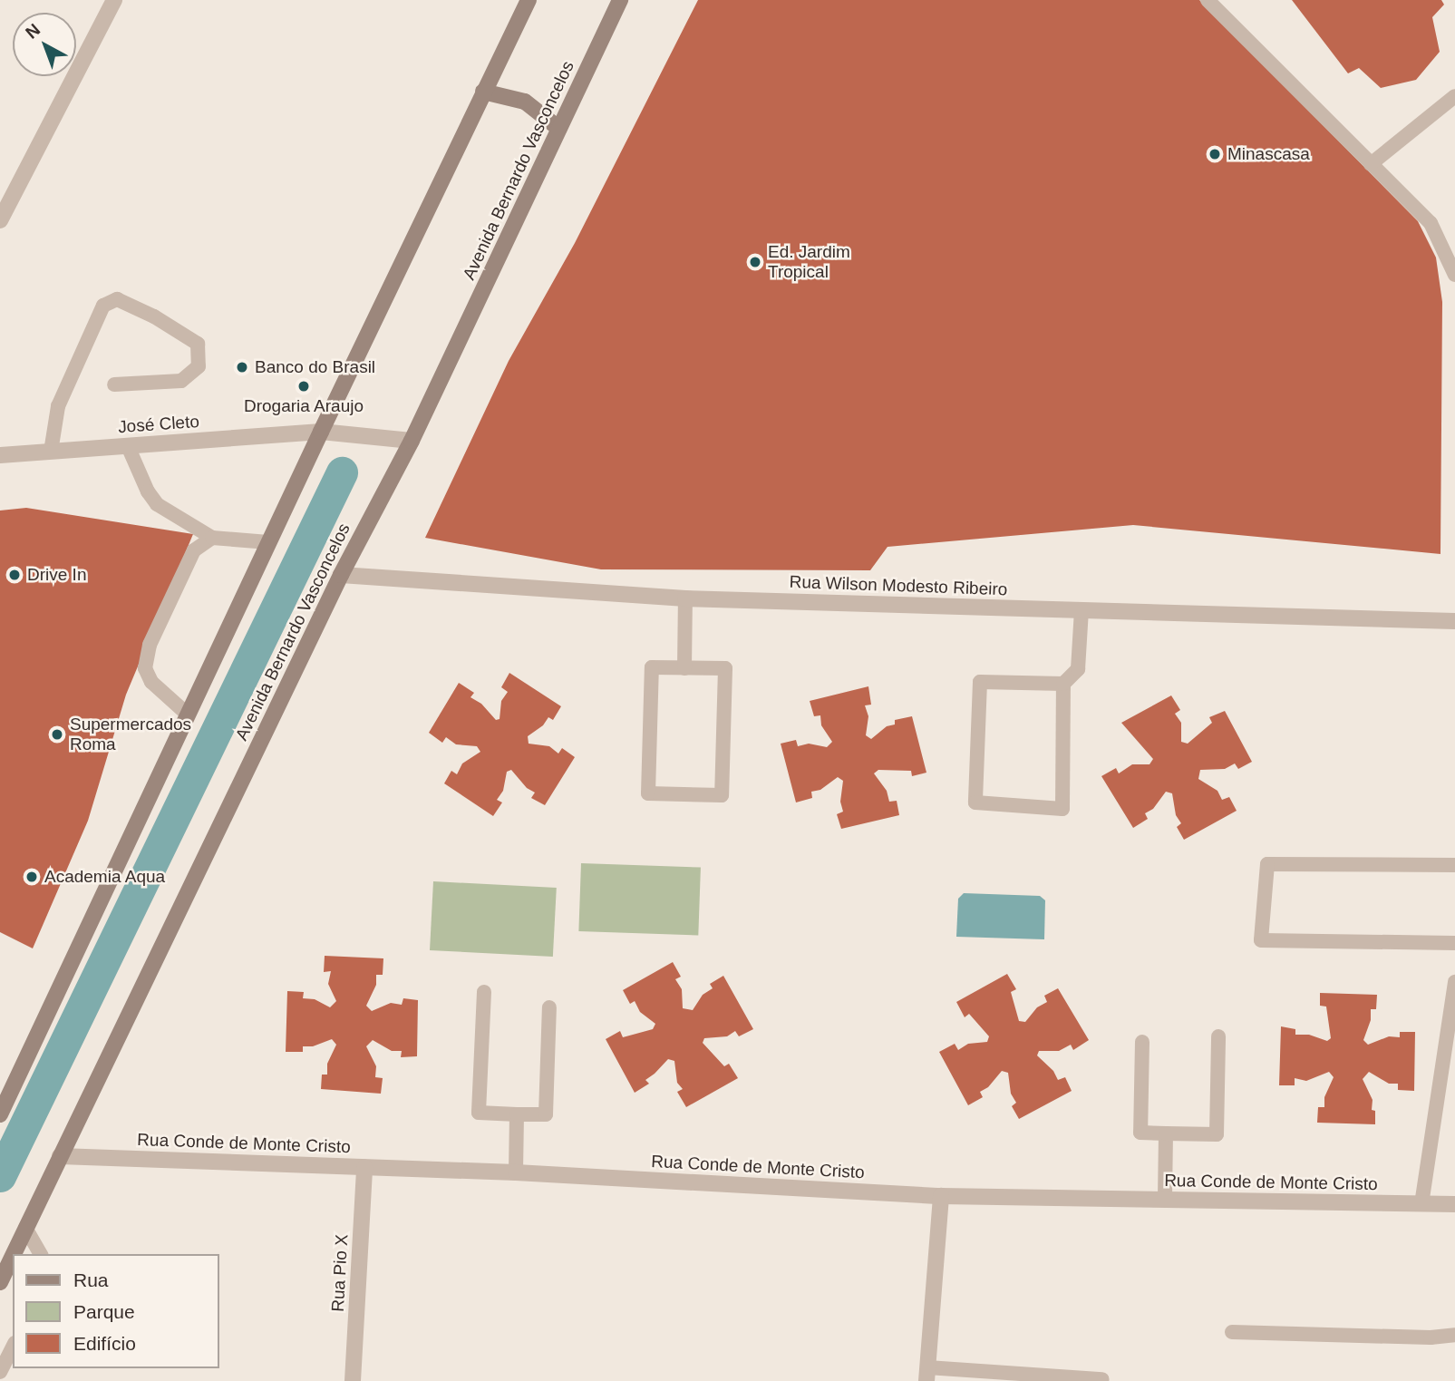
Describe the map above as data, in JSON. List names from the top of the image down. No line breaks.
{"streets":{"main road":["Avenida Bernardo Vasconcelos"],"street":["José Cleto","Rua Wilson Modesto Ribeiro","Rua Conde de Monte Cristo","Rua Pio X"]},"crossings":[["Avenida Bernardo Vasconcelos","José Cleto"],["Avenida Bernardo Vasconcelos","Rua Wilson Modesto Ribeiro"],["Avenida Bernardo Vasconcelos","Rua Conde de Monte Cristo"],["Rua Conde de Monte Cristo","Rua Pio X"]],"places":["Minascasa","Ed. Jardim Tropical","Banco do Brasil","Drogaria Araujo","Drive In","Supermercados Roma","Academia Aqua"],"legend":["Rua","Parque","Edifício"],"north":"top left"}
